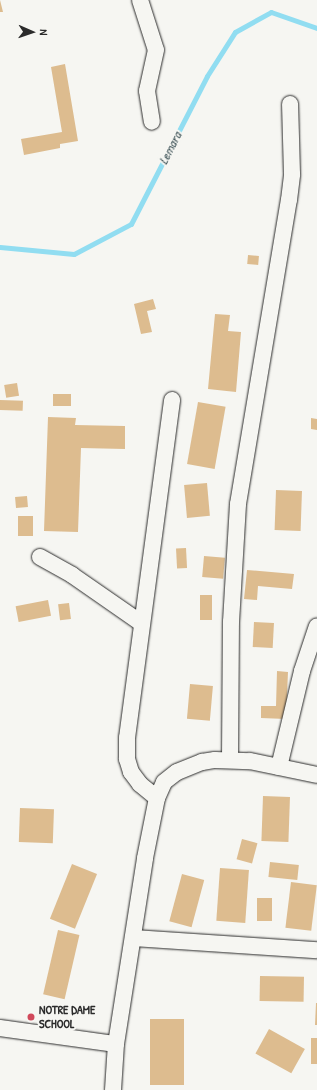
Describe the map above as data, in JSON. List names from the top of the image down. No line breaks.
{"water":["Lemara"],"places":["NOTRE DAME SCHOOL"],"north":"right"}
